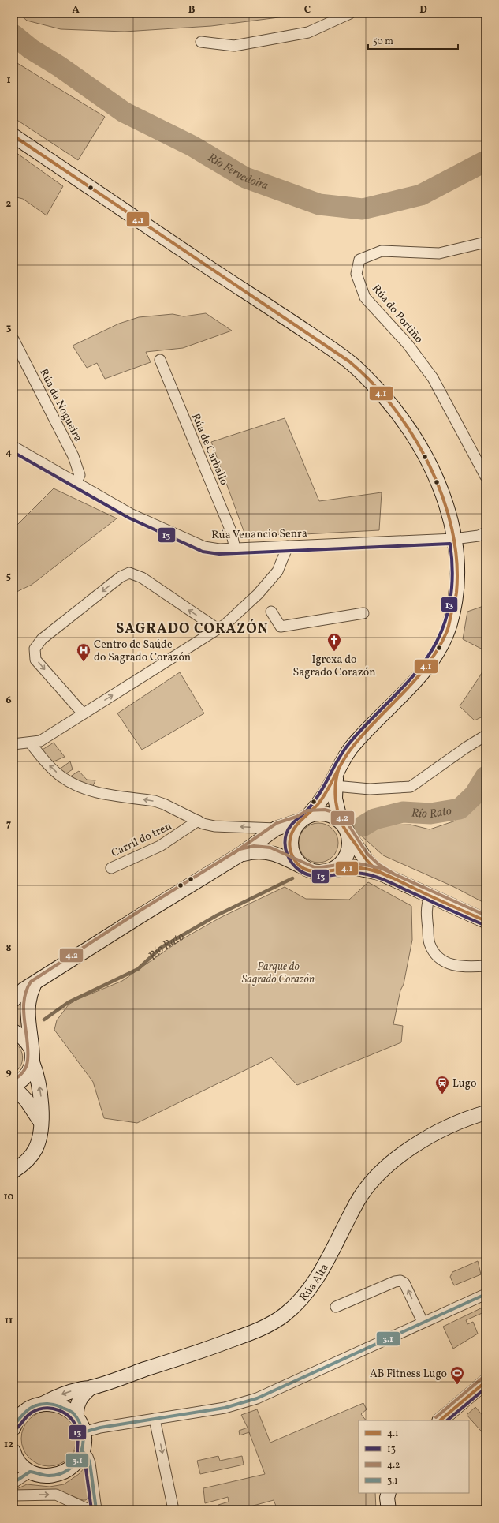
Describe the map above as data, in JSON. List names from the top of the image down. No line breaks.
{"streets":{"street":["Rúa do Portiño","Rúa da Nogueira","Rúa de Carballo","Rúa Venancio Senra","Carril do tren","Rúa Alta"]},"crossings":[["Rúa da Nogueira","Rúa Venancio Senra"],["Rúa de Carballo","Rúa Venancio Senra"]],"districts":["SAGRADO CORAZÓN"],"water":["Río Fervedoira","Río Rato"],"parks":["Parque do Sagrado Corazón"],"places":{"church":["Igrexa do Sagrado Corazón"],"hospital":["Centro de Saúde do Sagrado Corazón"],"station":["Lugo"],"sports":["AB Fitness Lugo"]},"lines":["transit line 4.1","transit line 13","transit line 4.2","transit line 3.1"],"legend":["4.1","13","4.2","3.1"],"scale_bar":"50 m","grid":{"columns":["A","B","C","D"],"rows":["1","2","3","4","5","6","7","8","9","10","11","12"]}}
